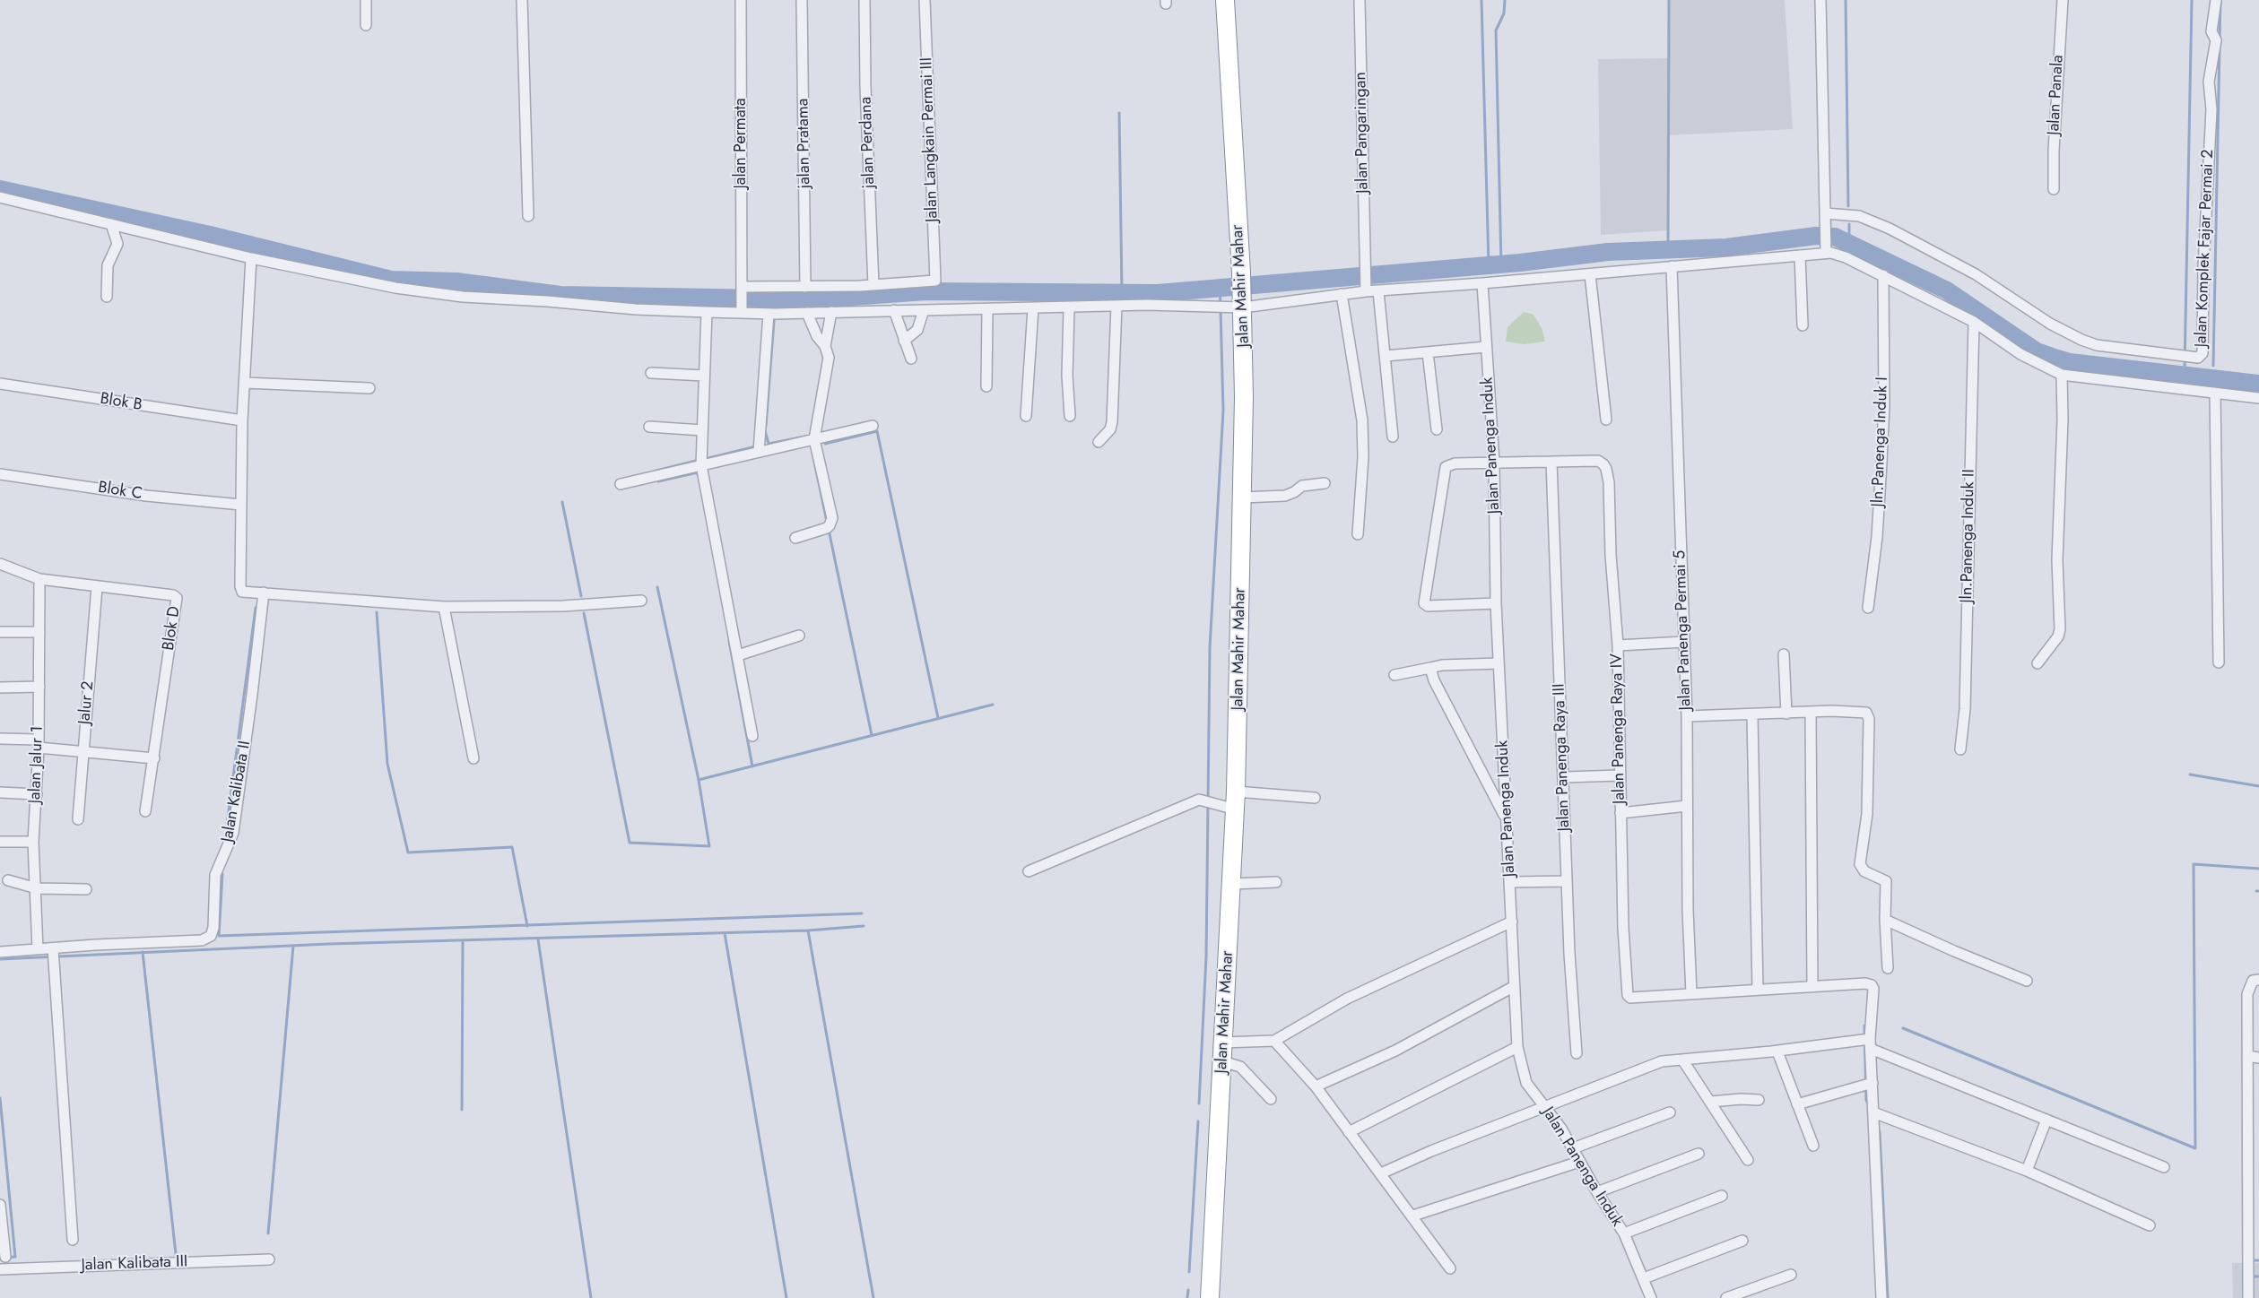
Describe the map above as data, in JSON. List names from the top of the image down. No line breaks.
{"streets":{"highway":["Jalan Mahir Mahar"],"street":["Jalan Panala","Jalan Pangaringan","Jalan Langkain Permai III","jalan Perdana","Jalan Permata","jalan Pratama","Jalan Komplek Fajar Permai 2","Blok B","Jln.Panenga Induk I","Jalan Panenga Induk","Blok C","Jln.Panenga Induk II","Blok D","Jalan Panenga Permai 5","Jalur 2","Jalan Panenga Raya IV","Jalan Panenga Raya III","Jalan Jalur 1","Jalan Kalibata II","Jalan Kalibata III"]},"crossings":[["Jalan Langkain Permai III","jalan Perdana"],["Blok D","Jalur 2"],["Blok D","Jalan Jalur 1"],["Jalan Panenga Permai 5","Jalan Panenga Raya IV"],["Jalan Panenga Raya IV","Jalan Panenga Raya III"],["Jalan Jalur 1","Jalan Kalibata II"]]}
